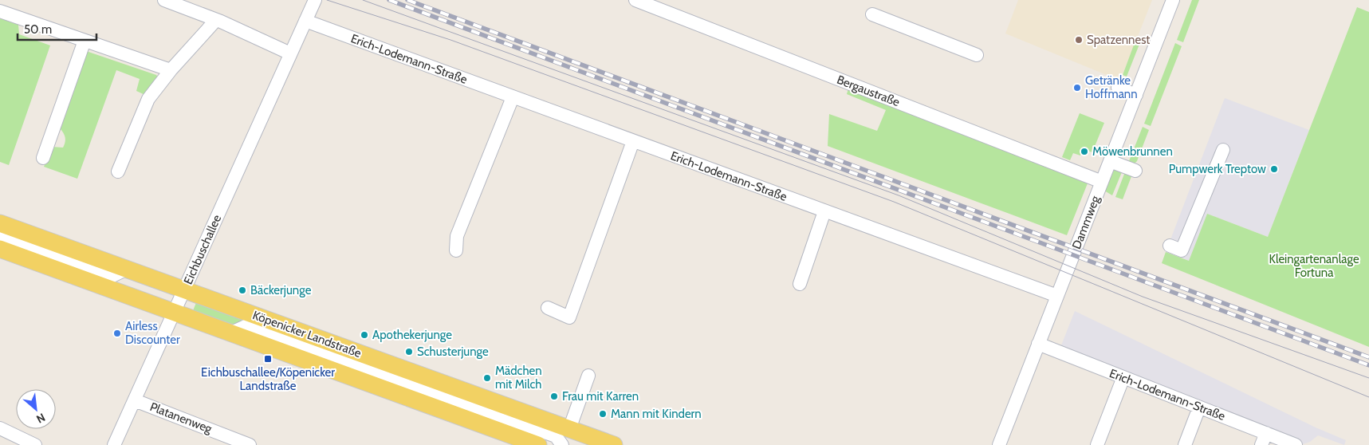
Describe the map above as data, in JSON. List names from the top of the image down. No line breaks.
{"streets":{"main road":["Köpenicker Landstraße"],"street":["Erich-Lodemann-Straße","Bergaustraße","Dammweg","Eichbuschallee","Platanenweg"]},"crossings":[["Erich-Lodemann-Straße","Dammweg"],["Erich-Lodemann-Straße","Eichbuschallee"],["Bergaustraße","Dammweg"],["Eichbuschallee","Köpenicker Landstraße"],["Eichbuschallee","Platanenweg"]],"parks":["Kleingartenanlage Fortuna"],"places":{"other":["Spatzennest","Getränke Hoffmann","Möwenbrunnen","Pumpwerk Treptow","Bäckerjunge","Airless Discounter","Apothekerjunge","Schusterjunge","Mädchen mit Milch","Frau mit Karren","Mann mit Kindern"],"transit":["Eichbuschallee/Köpenicker Landstraße"]},"scale_bar":"50 m","north":"bottom right"}
